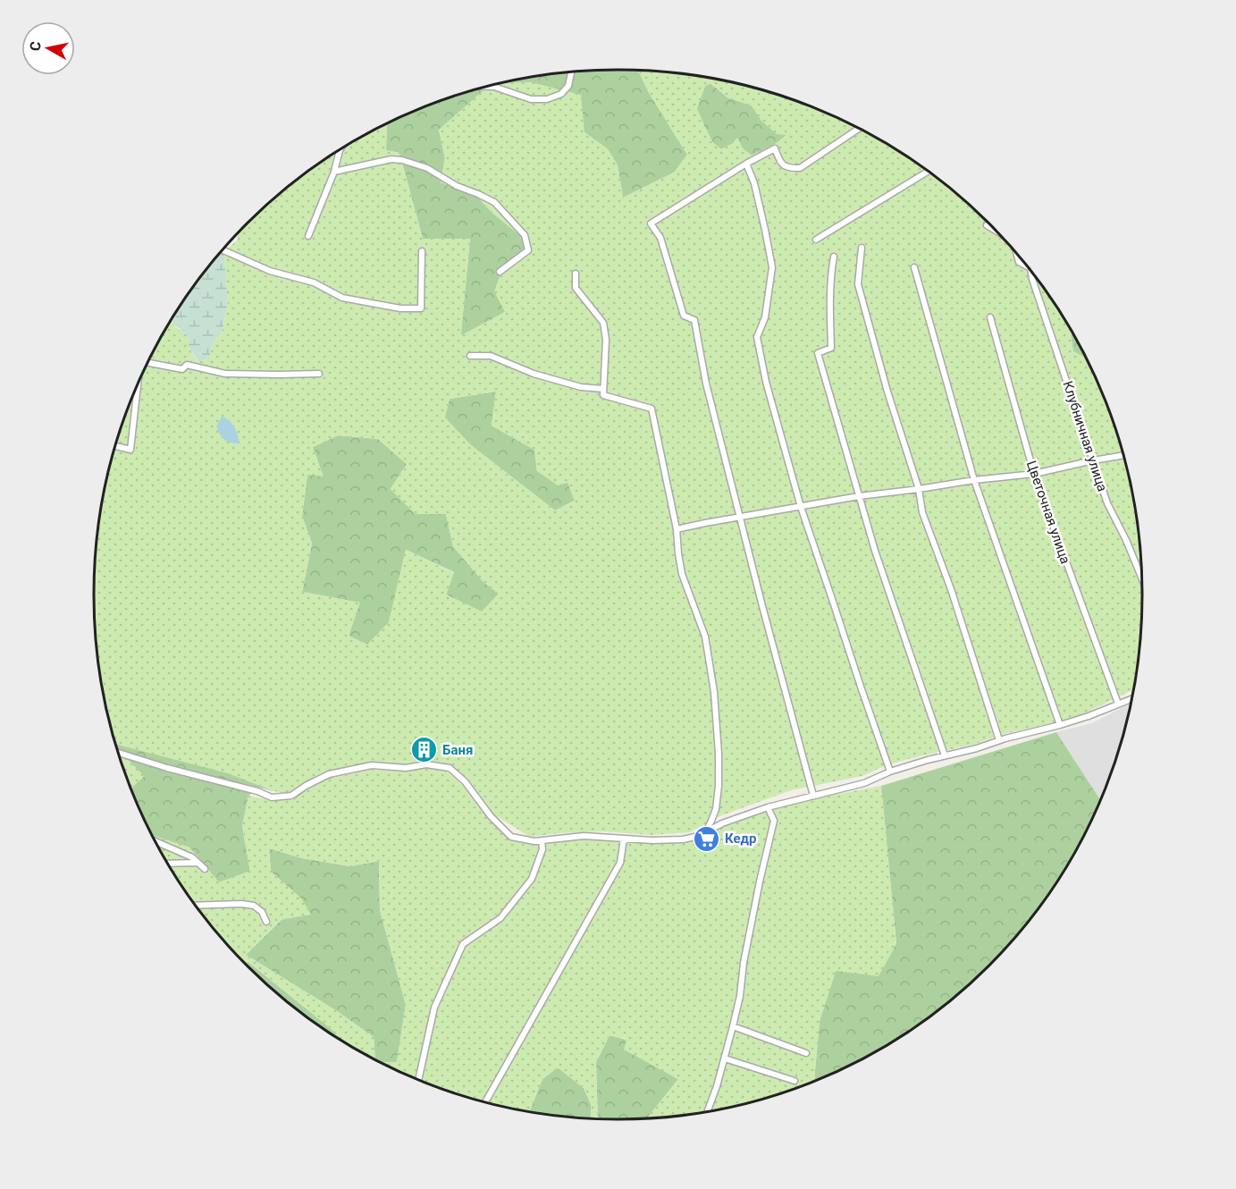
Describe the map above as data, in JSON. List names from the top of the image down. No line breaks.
{"streets":{"street":["Клубничная улица","Цветочная улица"]},"places":{"building":["Баня"],"supermarket":["Кедр"]},"north":"left"}
